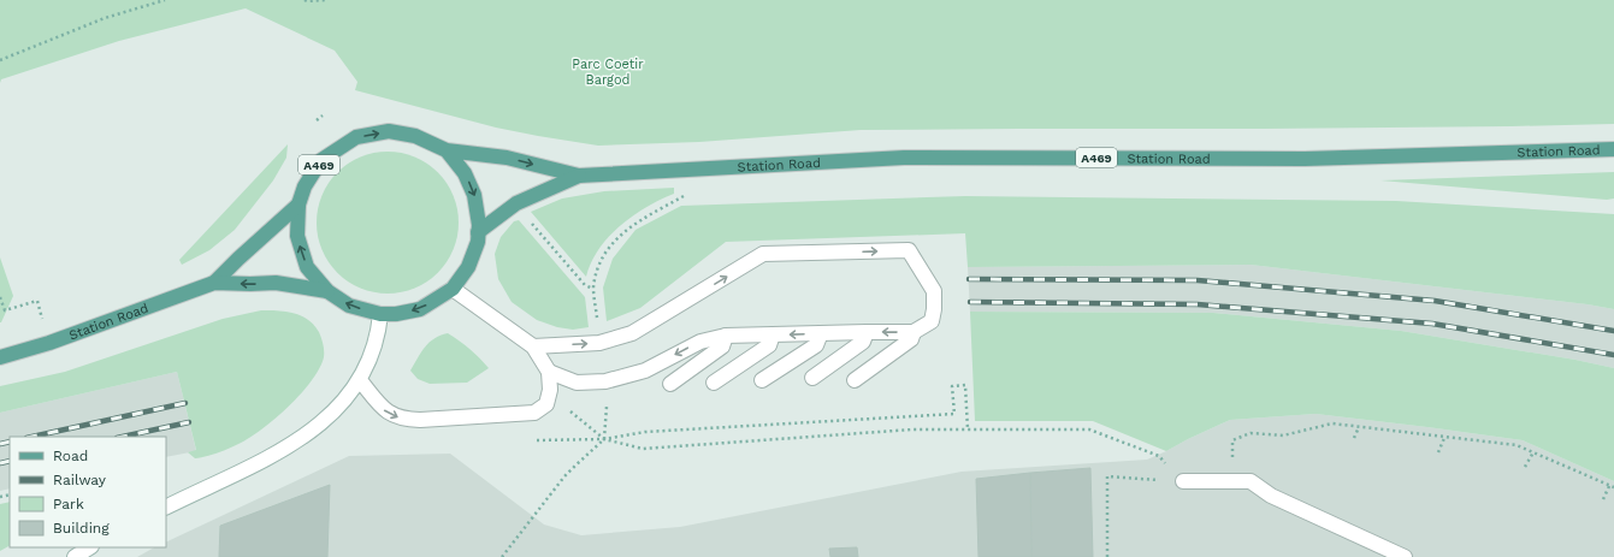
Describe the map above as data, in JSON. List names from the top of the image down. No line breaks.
{"streets":{"main road":["Station Road","A469"]},"parks":["Parc Coetir Bargod"],"legend":["Road","Railway","Park","Building"]}
